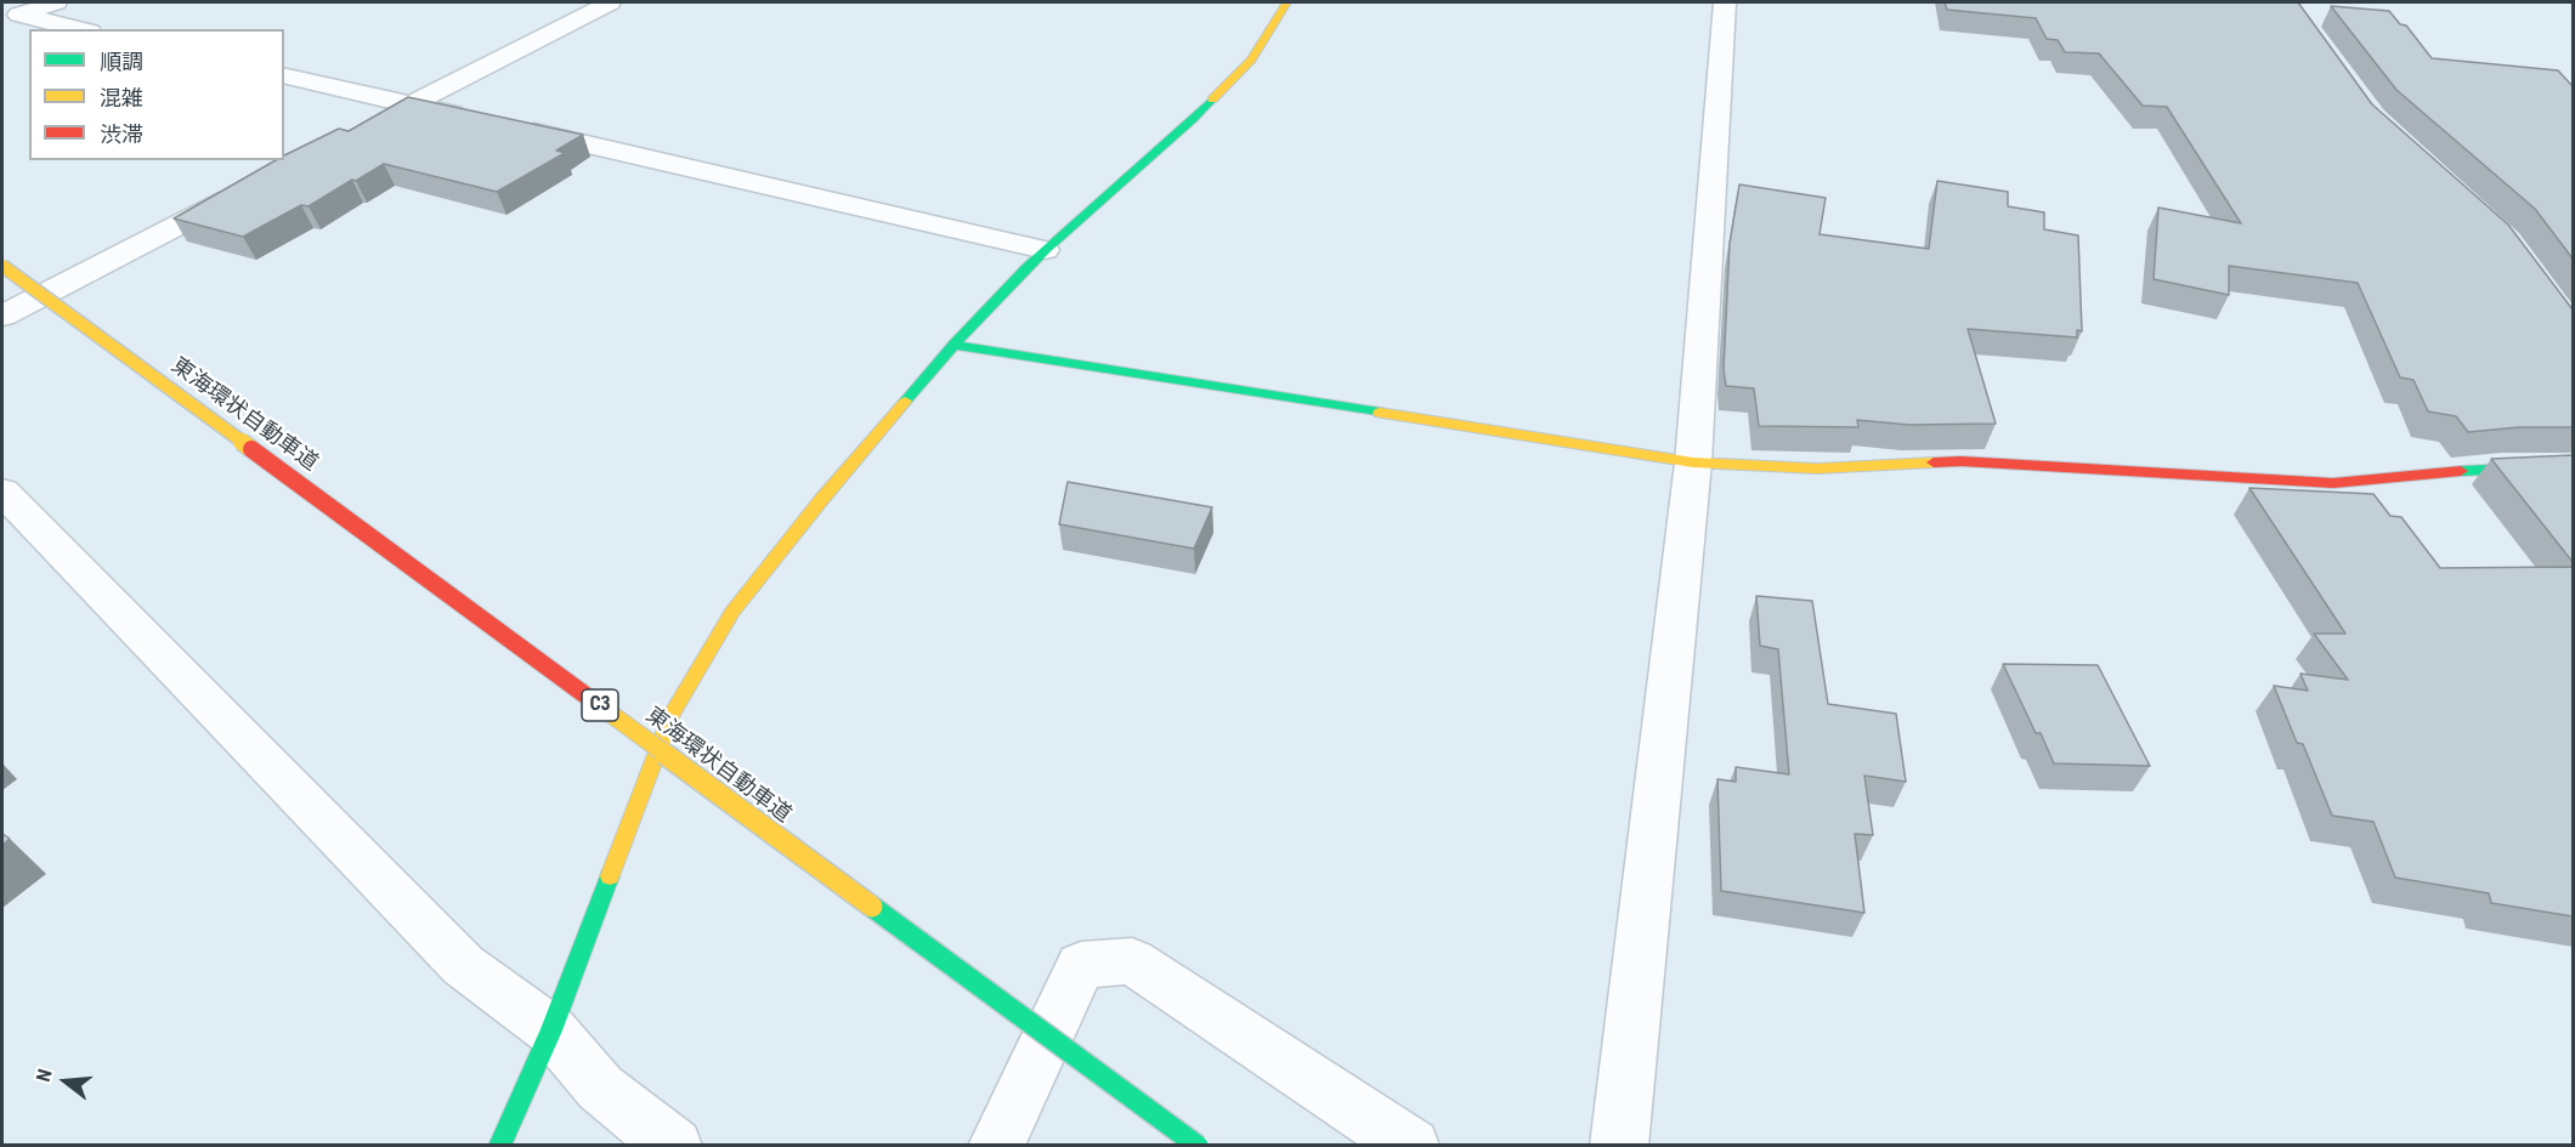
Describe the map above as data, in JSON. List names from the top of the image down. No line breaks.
{"streets":{"main road":["東海環状自動車道","C3"]},"legend":["順調","混雑","渋滞"],"north":"left"}
